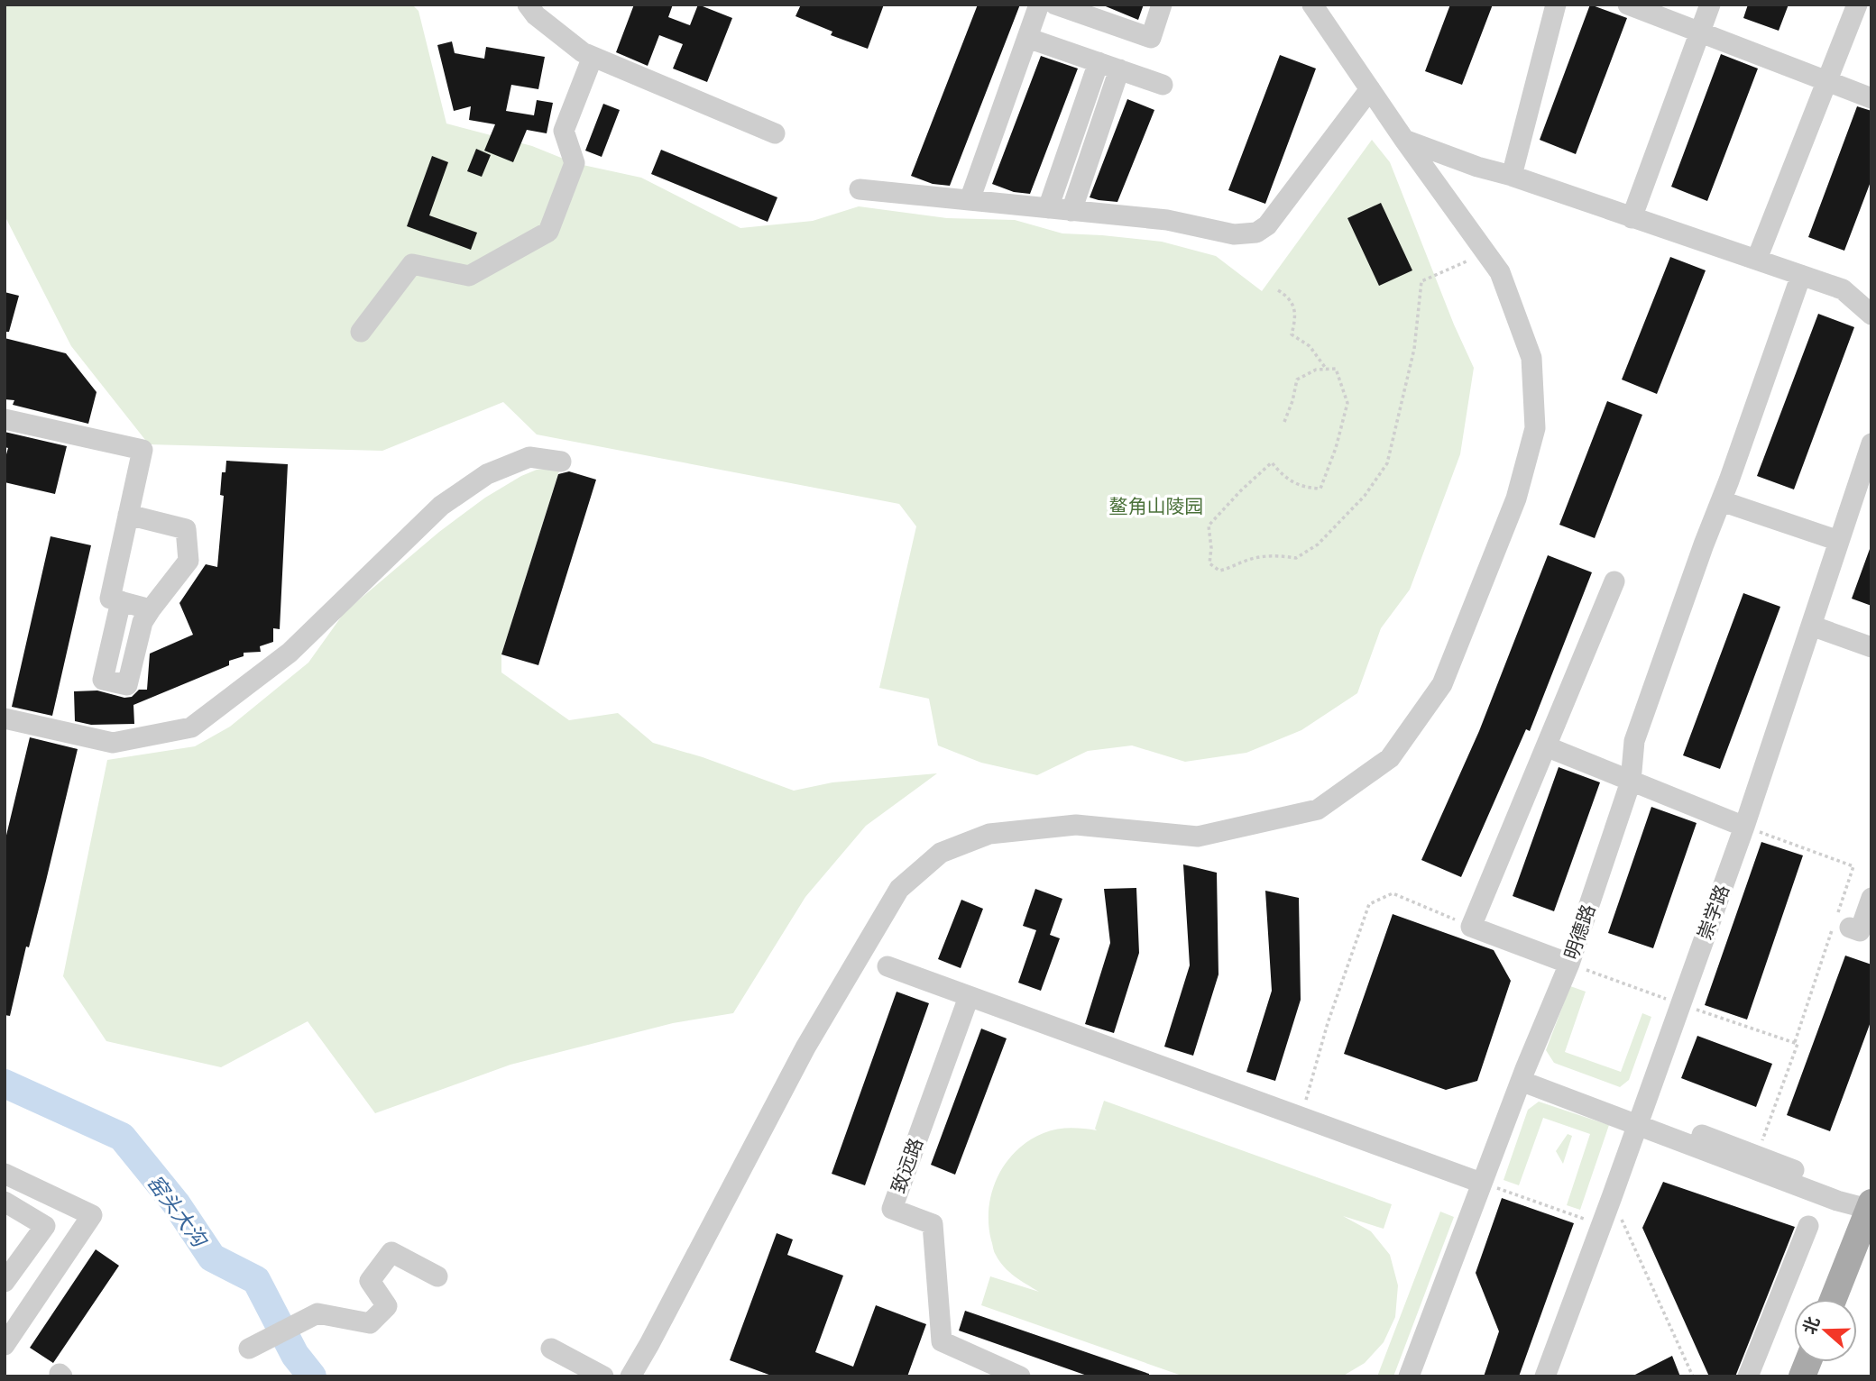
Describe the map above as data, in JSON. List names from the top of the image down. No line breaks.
{"streets":{"street":["崇学路","明德路","致远路"]},"water":["窑头大沟"],"parks":["鳌角山陵园"],"north":"left"}
